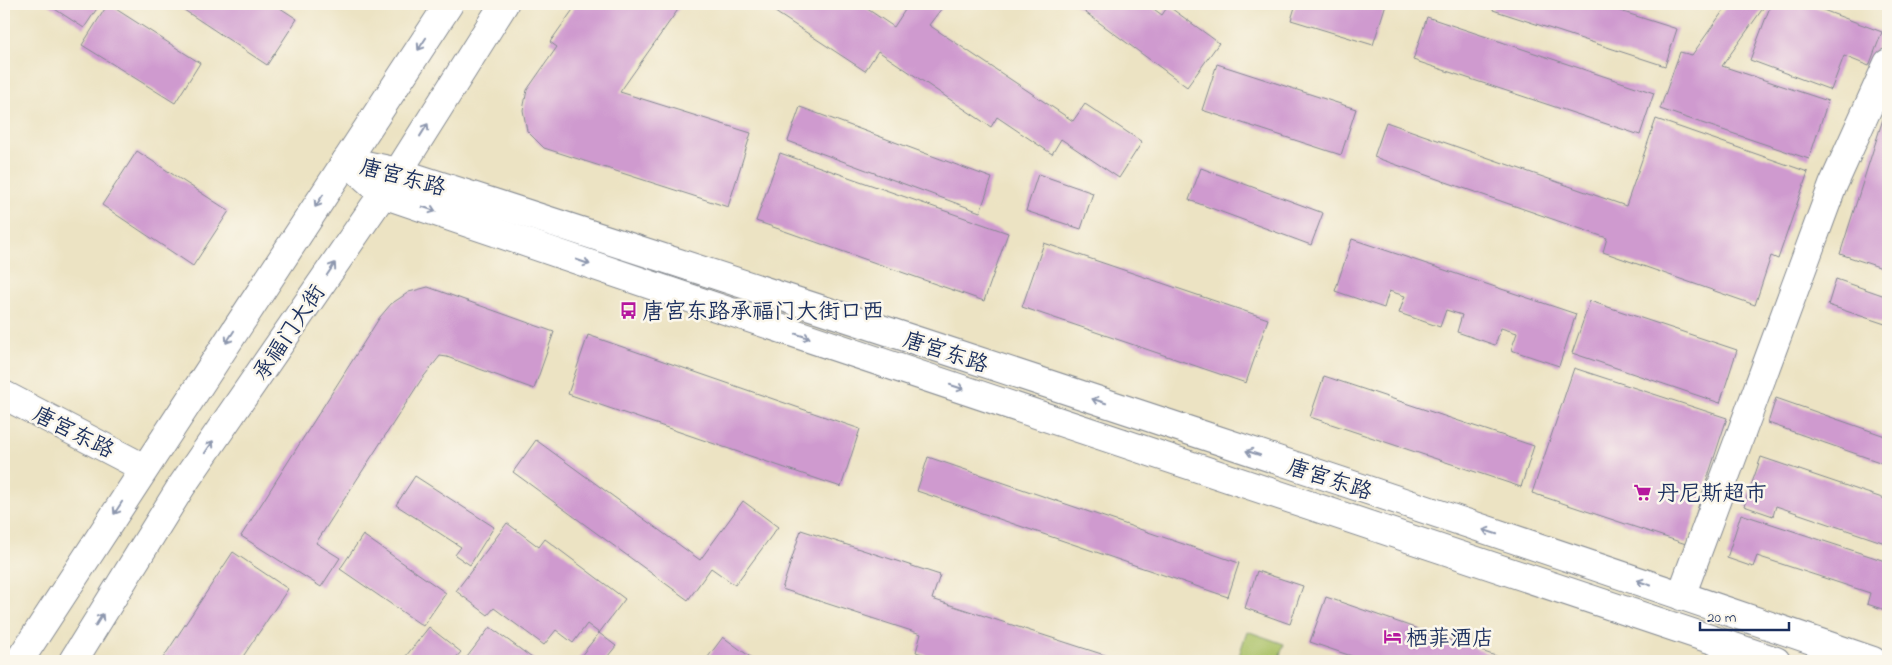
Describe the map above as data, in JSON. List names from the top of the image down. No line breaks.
{"streets":{"street":["唐宫东路","承福门大街"]},"crossings":[["唐宫东路","承福门大街"]],"places":{"bus stop":["唐宫东路承福门大街口西"],"supermarket":["丹尼斯超市"],"hotel":["栖菲酒店"]},"scale_bar":"20 m"}
